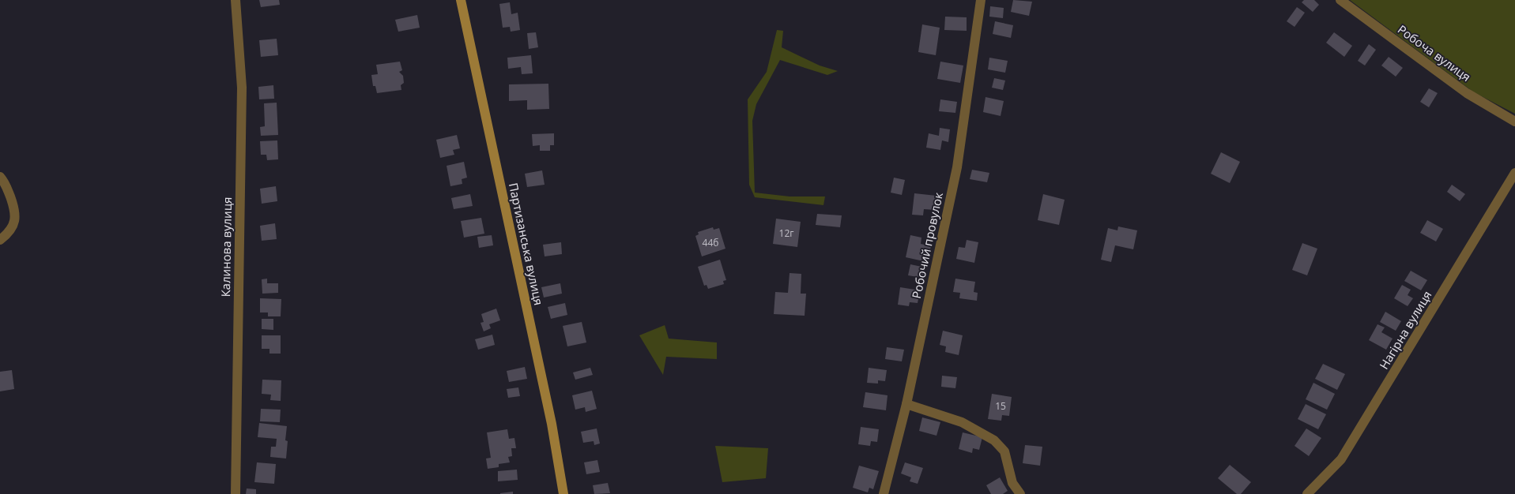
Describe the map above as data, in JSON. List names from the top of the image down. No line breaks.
{"streets":{"main road":["Партизанська вулиця"],"street":["Робоча вулиця","Робочий провулок","Калинова вулиця","Нагірна вулиця"]},"house_numbers":["12г","44б","15"]}
